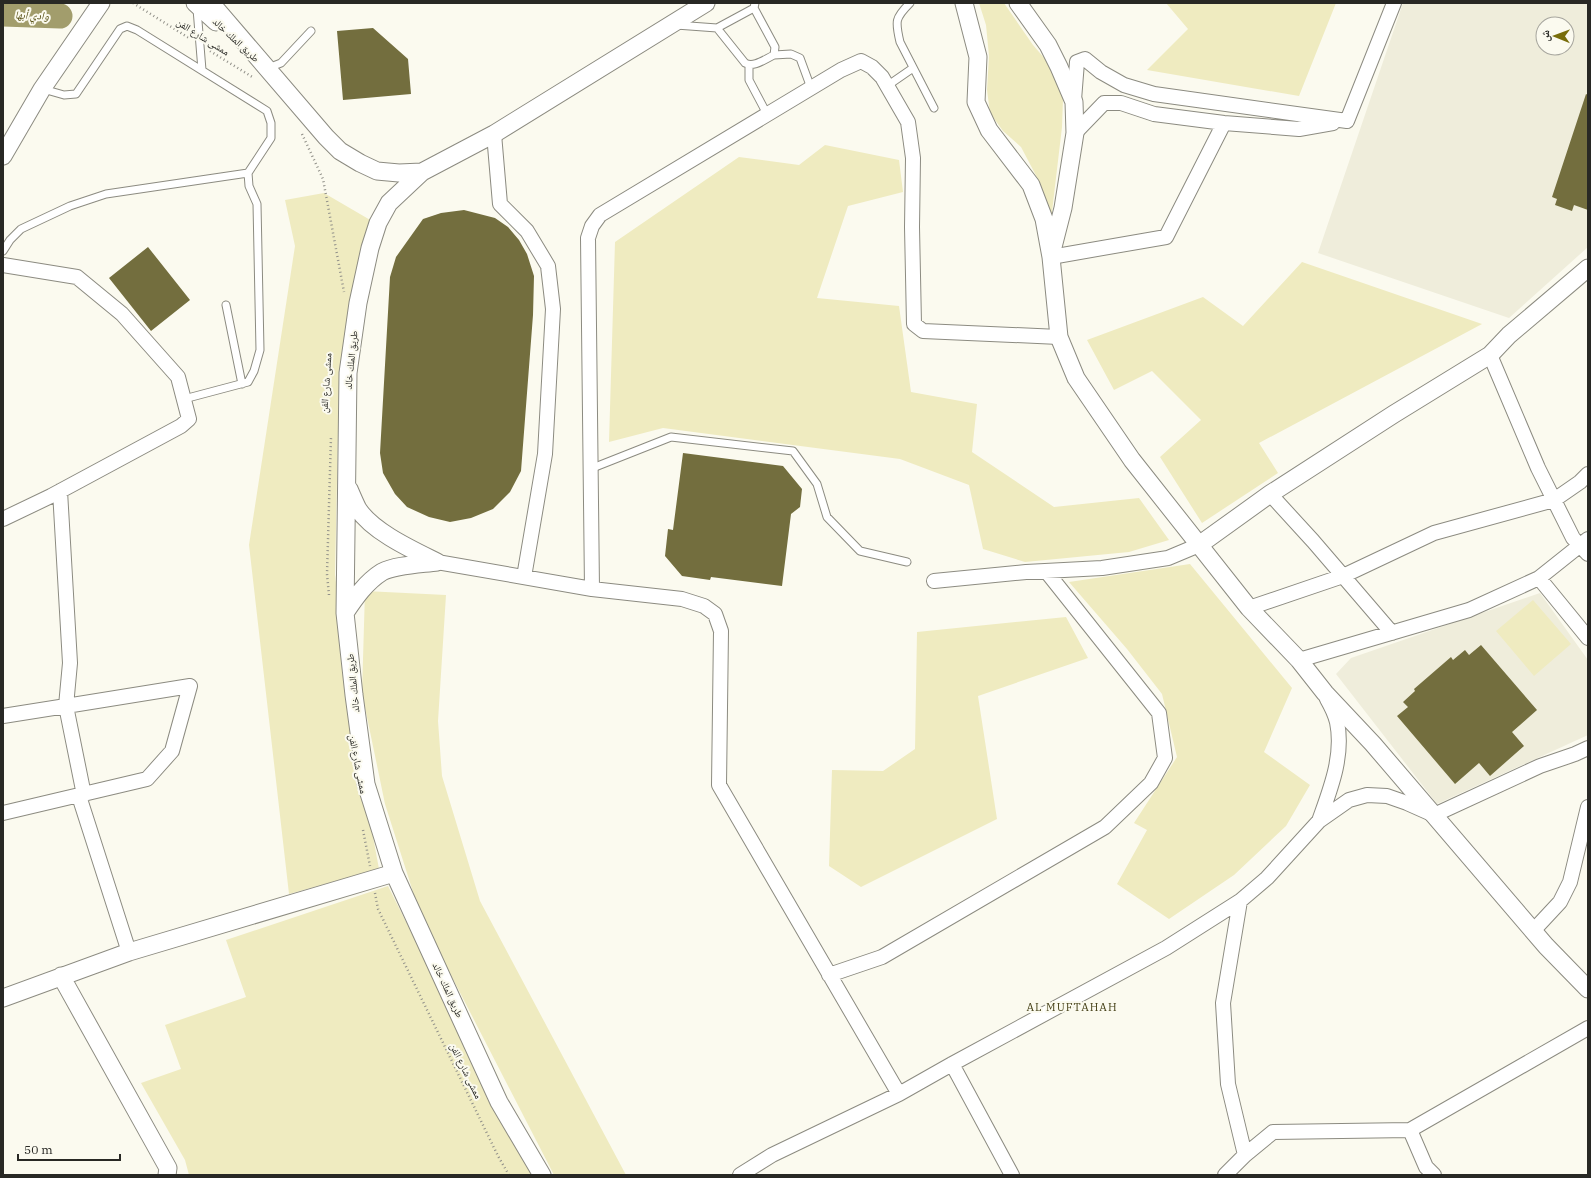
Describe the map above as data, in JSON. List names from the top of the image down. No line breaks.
{"streets":{"street":["طريق الملك خالد"],"path":["ممشى شارع الفن"]},"crossings":[["ممشى شارع الفن","طريق الملك خالد"]],"districts":["AL MUFTAHAH"],"water":["وادي أبها"],"scale_bar":"50 m","north":"left"}
